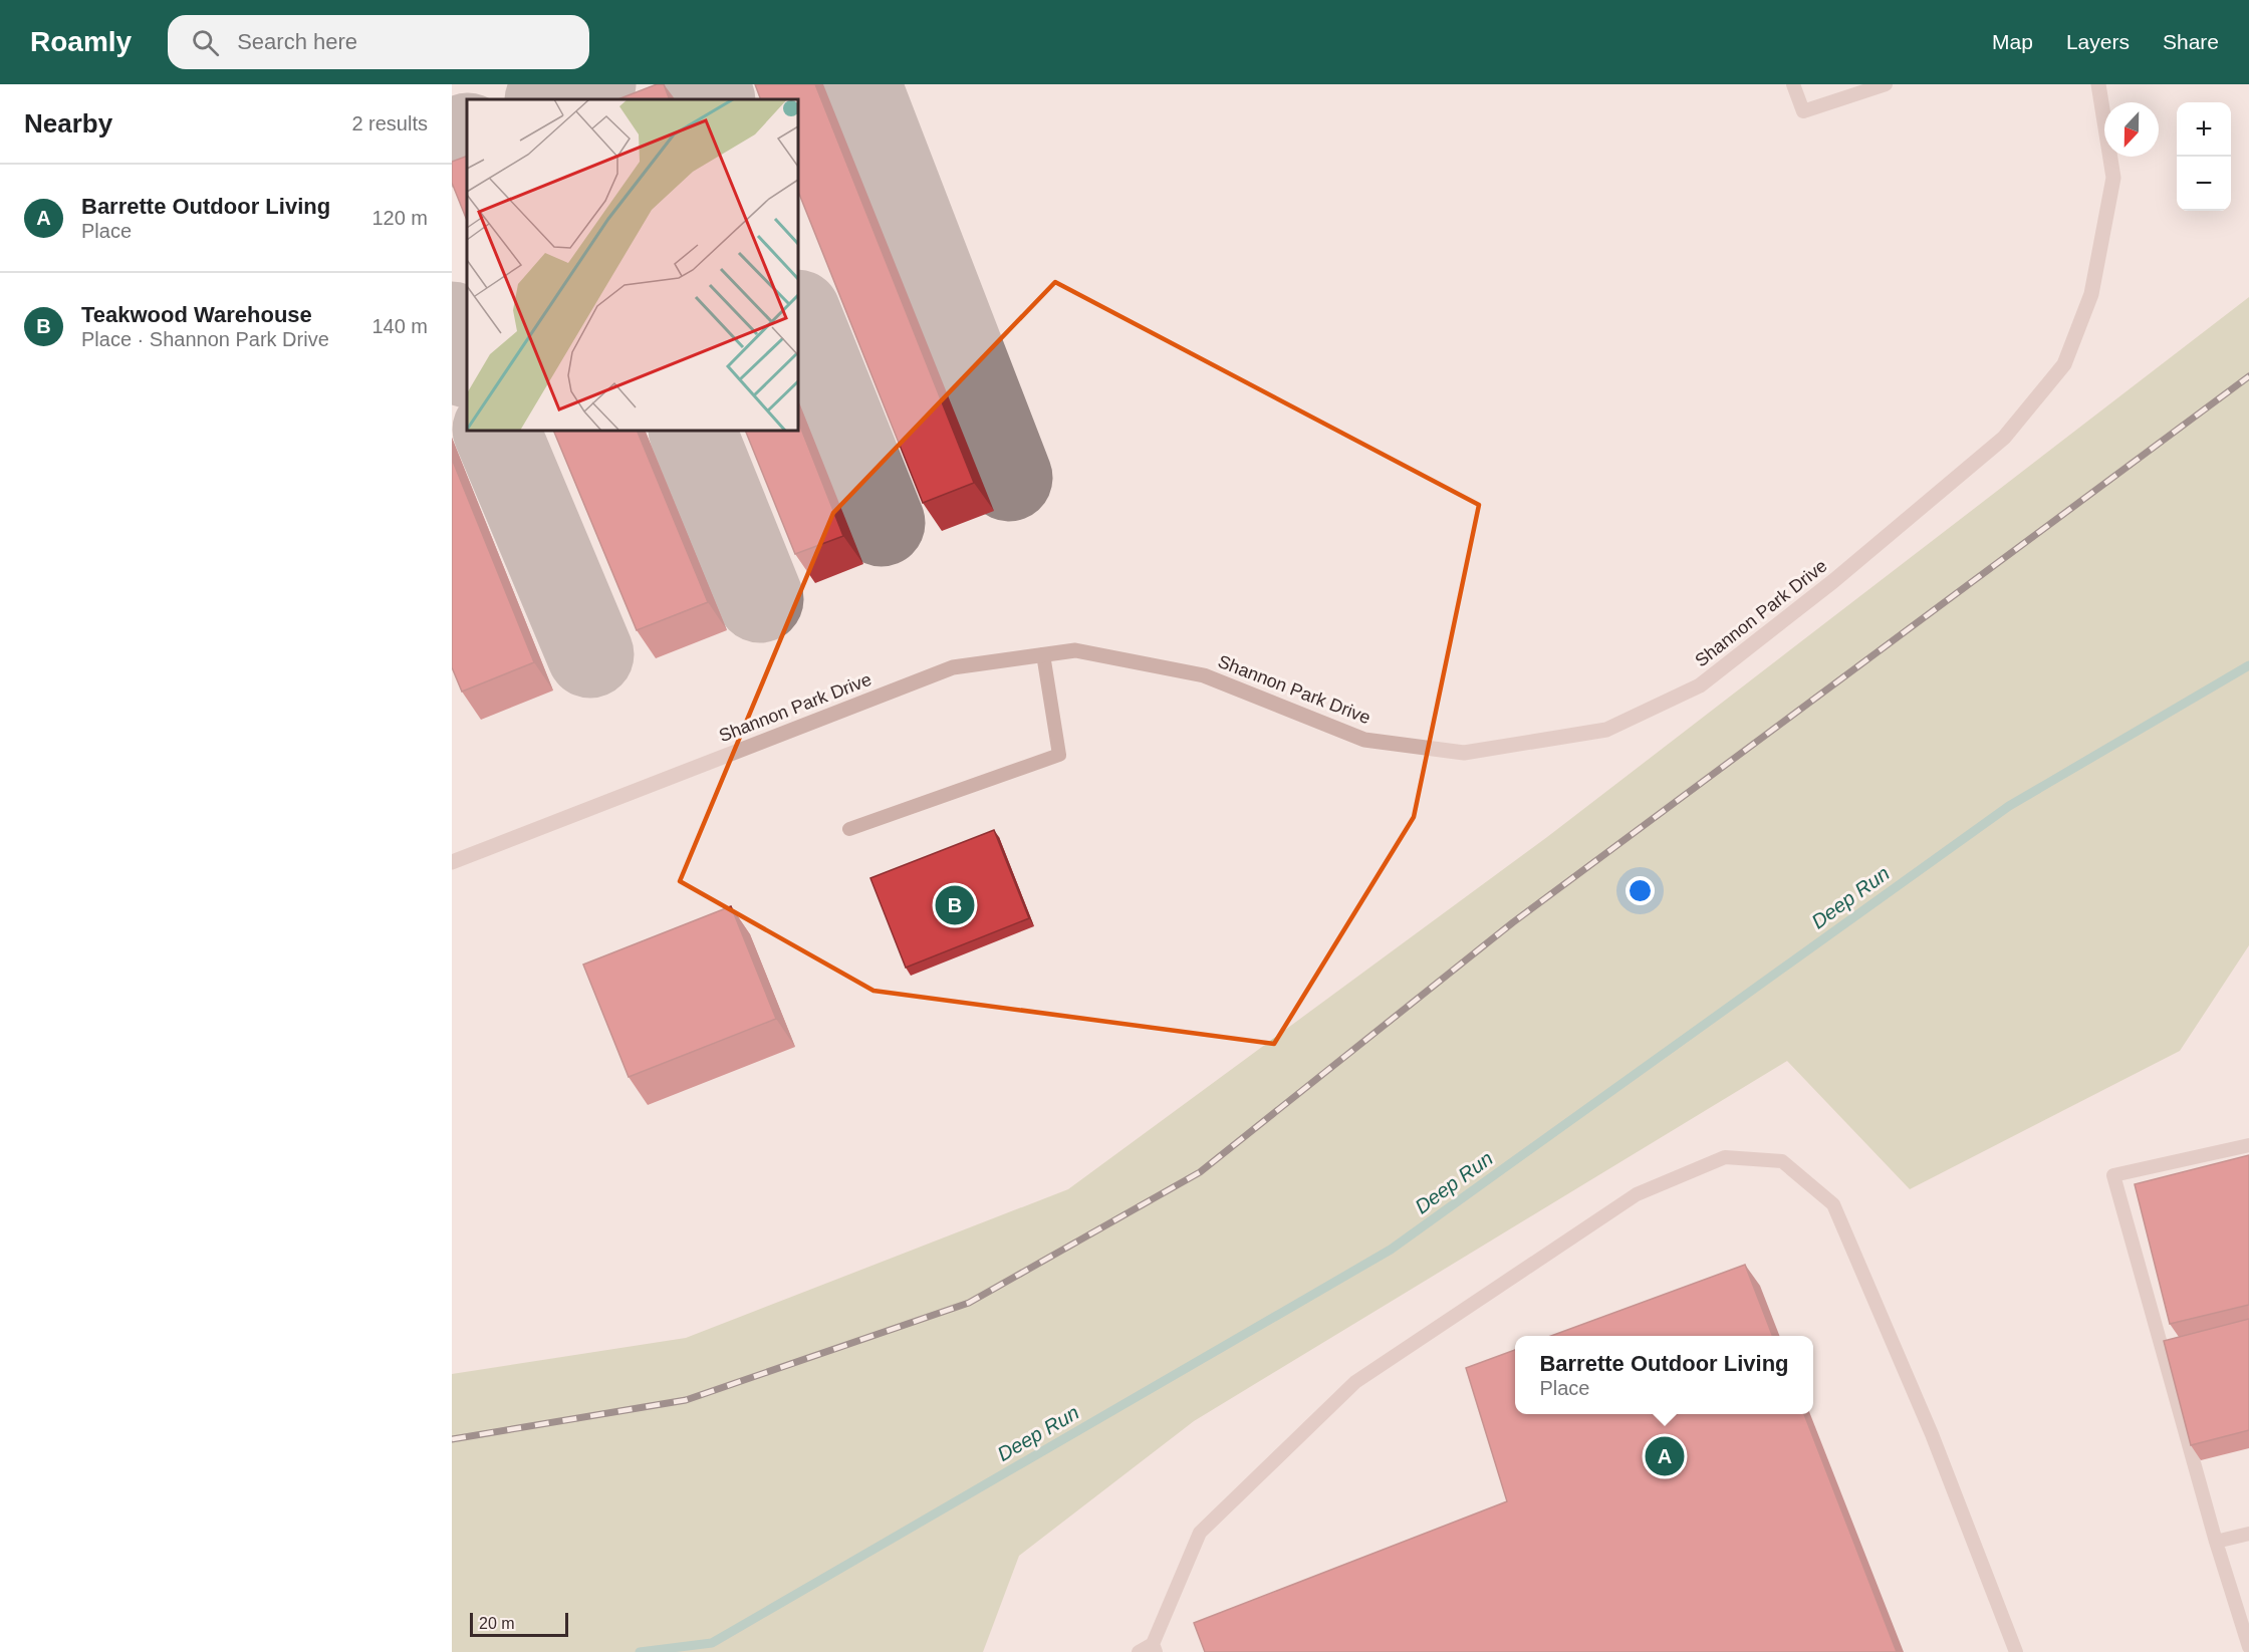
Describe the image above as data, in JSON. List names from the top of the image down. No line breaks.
{"streets":{"street":["Shannon Park Drive"]},"water":["Deep Run"],"scale_bar":"20 m","north":"bottom","page":{"header":"Roamly","search":"Search here","nav":["Map","Layers","Share"],"heading":["Nearby","2 results"],"map_buttons":["+","−"],"list":[{"mark":"A","name":"Barrette Outdoor Living","note":"Place","value":"120 m"},{"mark":"B","name":"Teakwood Warehouse","note":"Place · Shannon Park Drive","value":"140 m"}],"pins":["B","A"],"popup":["Barrette Outdoor Living","Place"],"scale":"20 m"}}
